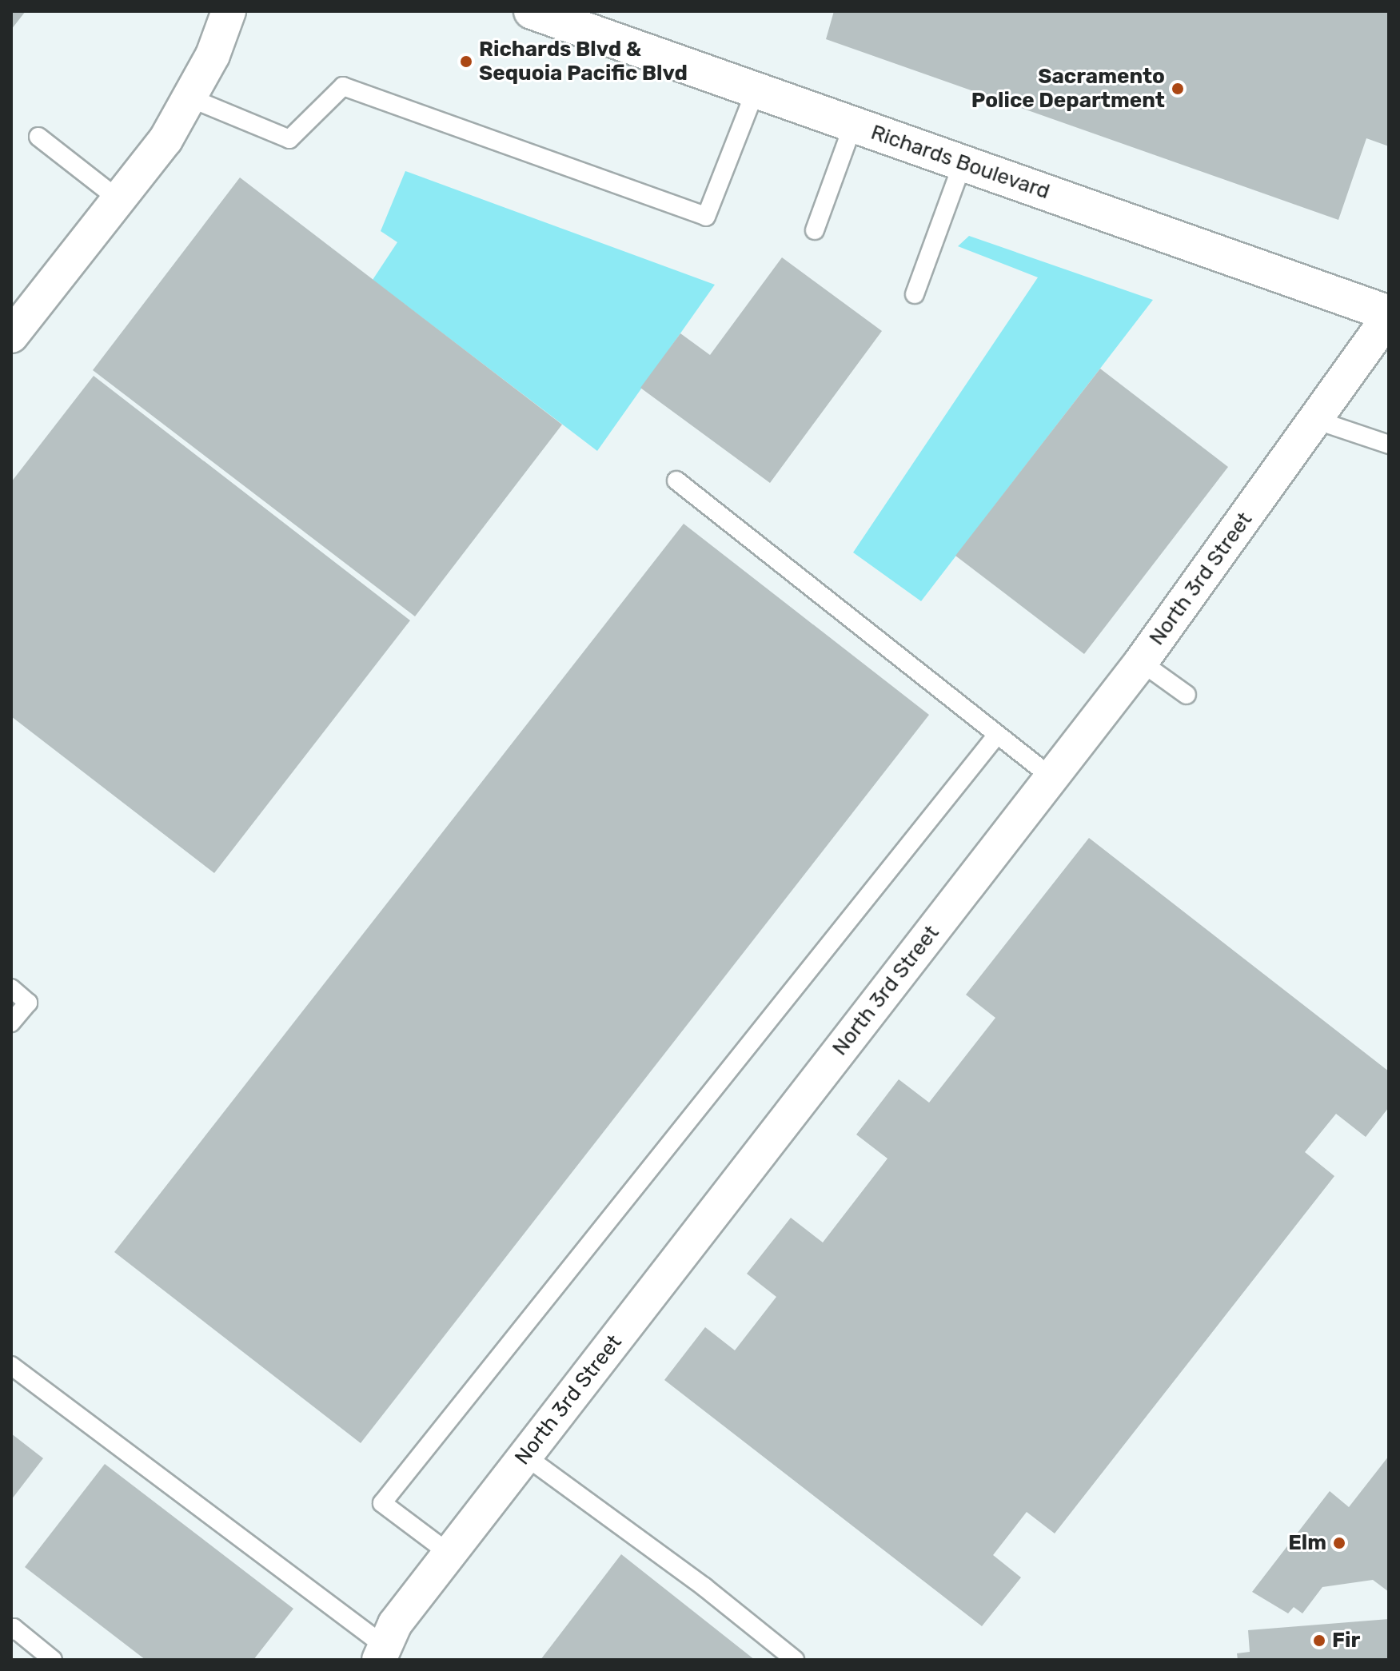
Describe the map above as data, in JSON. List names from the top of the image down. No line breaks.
{"streets":{"main road":["Richards Boulevard"],"street":["North 3rd Street"]},"crossings":[["Richards Boulevard","North 3rd Street"]],"places":["Richards Blvd & Sequoia Pacific Blvd","Sacramento Police Department","Elm","Fir"]}
